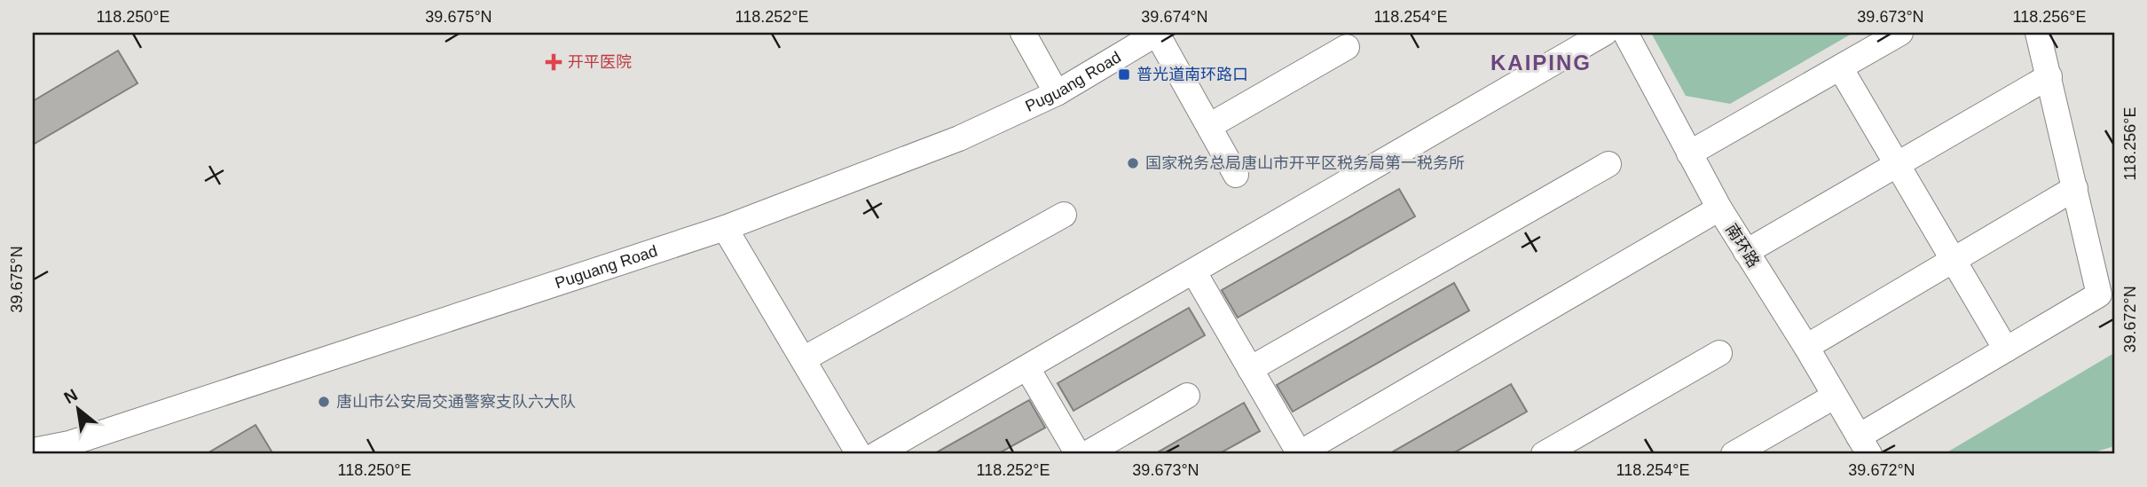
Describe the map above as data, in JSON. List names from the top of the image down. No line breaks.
{"streets":{"street":["Puguang Road","南环路"]},"districts":["KAIPING"],"places":{"health":["开平医院"],"transit":["普光道南环路口"],"other":["国家税务总局唐山市开平区税务局第一税务所","唐山市公安局交通警察支队六大队"]},"north":"top left","coordinates":["118.250°E","39.675°N","118.252°E","39.674°N","118.254°E","39.673°N","118.256°E","39.672°N"]}
